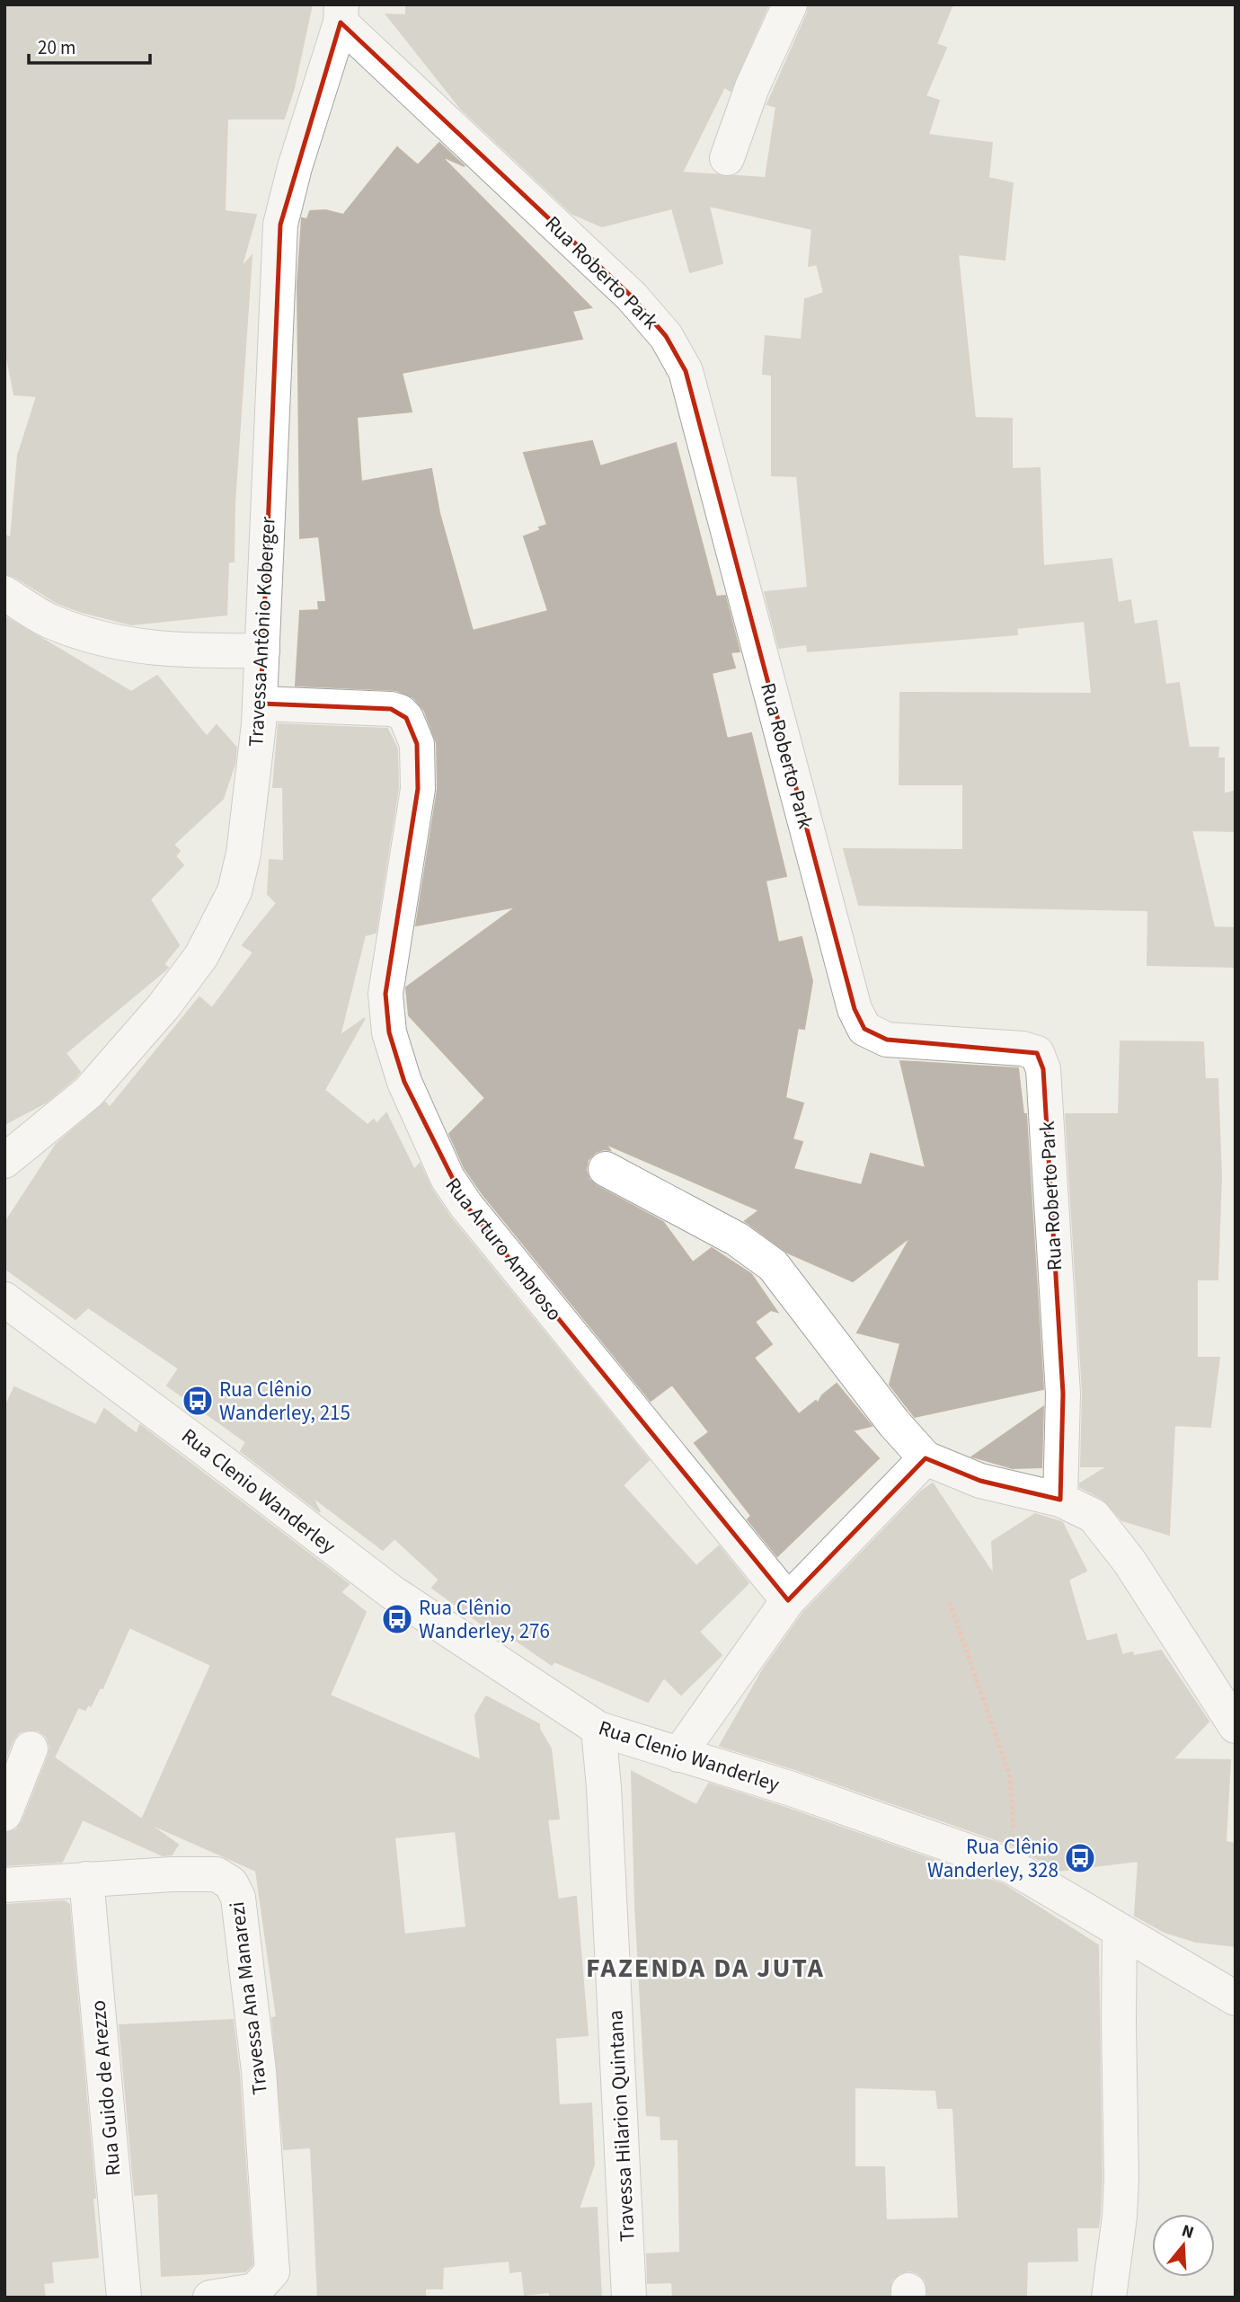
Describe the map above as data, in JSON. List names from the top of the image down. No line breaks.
{"streets":{"street":["Rua Roberto Park","Travessa Antônio Koberger","Rua Arturo Ambroso","Rua Clenio Wanderley","Travessa Ana Manarezi","Rua Guido de Arezzo","Travessa Hilarion Quintana"]},"crossings":[["Rua Roberto Park","Travessa Antônio Koberger"],["Travessa Antônio Koberger","Rua Arturo Ambroso"],["Rua Clenio Wanderley","Travessa Hilarion Quintana"],["Travessa Ana Manarezi","Rua Guido de Arezzo"]],"districts":["FAZENDA DA JUTA"],"places":{"bus stop":["Rua Clênio Wanderley, 215","Rua Clênio Wanderley, 276","Rua Clênio Wanderley, 328"]},"scale_bar":"20 m","north":"top"}
